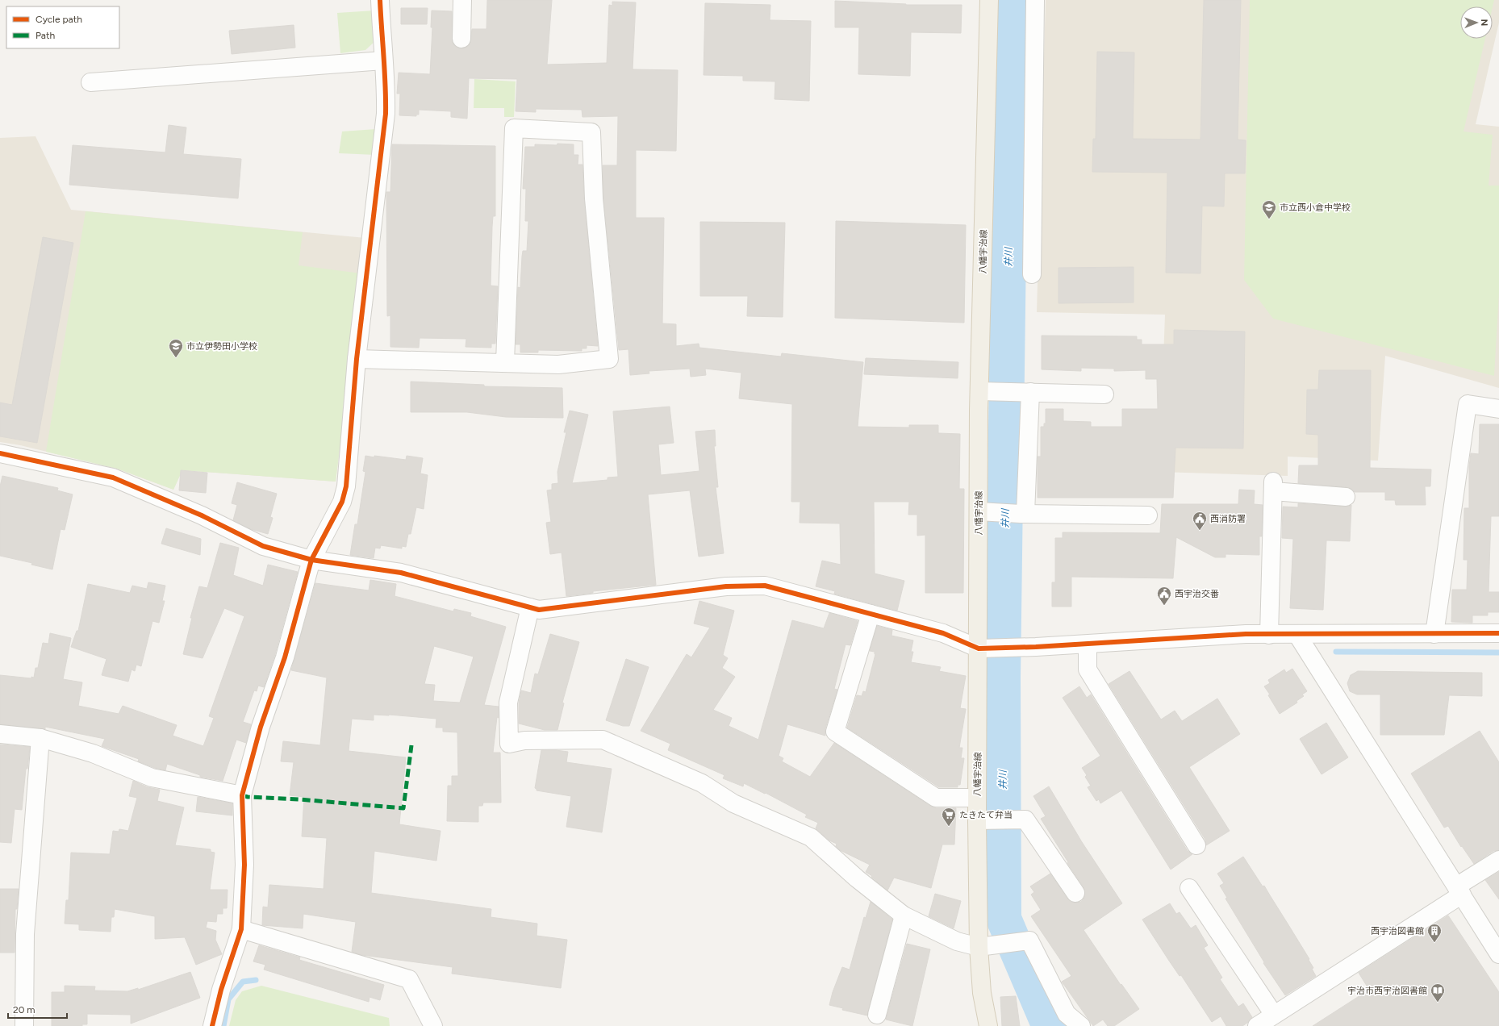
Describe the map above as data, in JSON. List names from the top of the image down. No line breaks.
{"streets":{"main road":["八幡宇治線"]},"water":["井川"],"places":{"school or university":["市立西小倉中学校","市立伊勢田小学校"],"public building":["西消防署","西宇治交番"],"supermarket":["たきたて弁当"],"building":["西宇治図書館"],"library":["宇治市西宇治図書館"]},"legend":["Cycle path","Path"],"scale_bar":"20 m","north":"right"}
